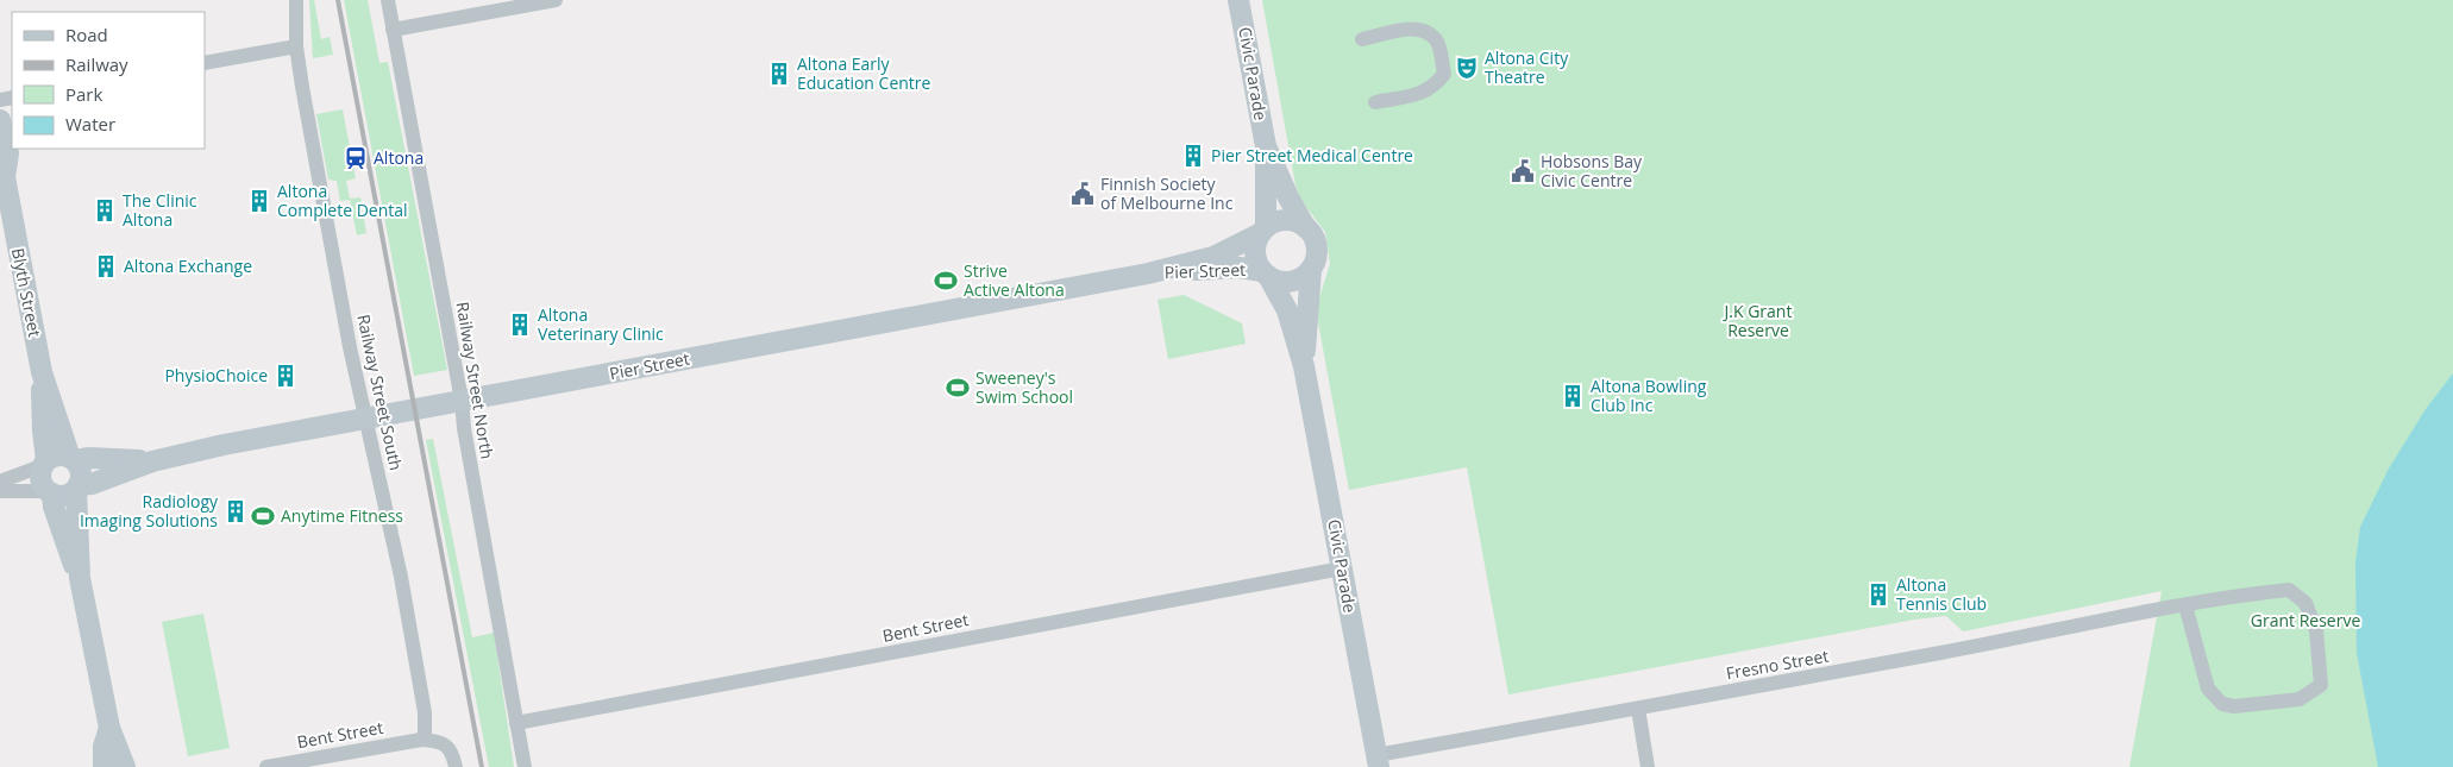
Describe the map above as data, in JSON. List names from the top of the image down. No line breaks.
{"streets":{"street":["Civic Parade","Pier Street","Blyth Street","Railway Street North","Railway Street South","Bent Street","Fresno Street"]},"crossings":[["Civic Parade","Pier Street"],["Civic Parade","Bent Street"],["Civic Parade","Fresno Street"],["Pier Street","Blyth Street"],["Pier Street","Railway Street North"],["Pier Street","Railway Street South"],["Railway Street North","Bent Street"],["Railway Street South","Bent Street"]],"parks":["J.K Grant Reserve","Grant Reserve"],"places":{"theatre":["Altona City Theatre"],"building":["Altona Early Education Centre","Pier Street Medical Centre","Altona Complete Dental","The Clinic Altona","Altona Exchange","Altona Veterinary Clinic","PhysioChoice","Altona Bowling Club Inc","Radiology Imaging Solutions","Altona Tennis Club"],"station":["Altona"],"public building":["Hobsons Bay Civic Centre","Finnish Society of Melbourne Inc"],"sports":["Strive Active Altona","Sweeney's Swim School","Anytime Fitness"]},"legend":["Road","Railway","Park","Water"]}
